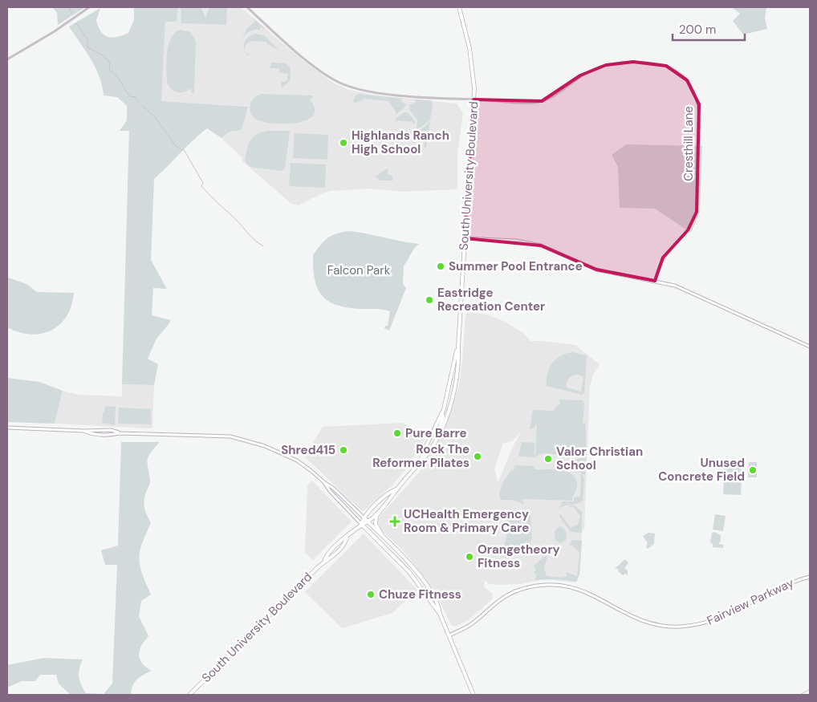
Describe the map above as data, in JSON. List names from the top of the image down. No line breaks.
{"streets":{"main road":["South University Boulevard","Fairview Parkway"],"street":["Cresthill Lane"]},"crossings":[["Cresthill Lane","South University Boulevard"]],"parks":["Falcon Park"],"places":{"other":["Highlands Ranch High School","Summer Pool Entrance","Eastridge Recreation Center","Pure Barre","Shred415","Rock The Reformer Pilates","Valor Christian School","Unused Concrete Field","Orangetheory Fitness","Chuze Fitness"],"health":["UCHealth Emergency Room & Primary Care"]},"scale_bar":"200 m"}
